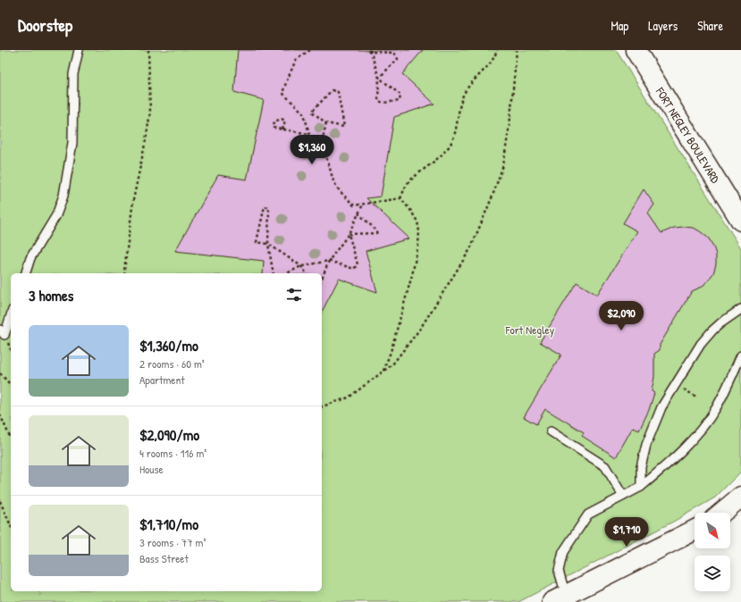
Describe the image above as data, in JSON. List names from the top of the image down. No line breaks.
{"streets":{"street":["FORT NEGLEY BOULEVARD"]},"parks":["Fort Negley"],"north":"bottom right","page":{"header":"Doorstep","nav":["Map","Layers","Share"],"price":["$1,360","$2,090","$1,710"],"heading":"3 homes","list":[{"name":"$1,360/mo","note":"2 rooms · 60 m² · Apartment"},{"name":"$2,090/mo","note":"4 rooms · 116 m² · House"},{"name":"$1,710/mo","note":"3 rooms · 77 m² · Bass Street"}]}}
